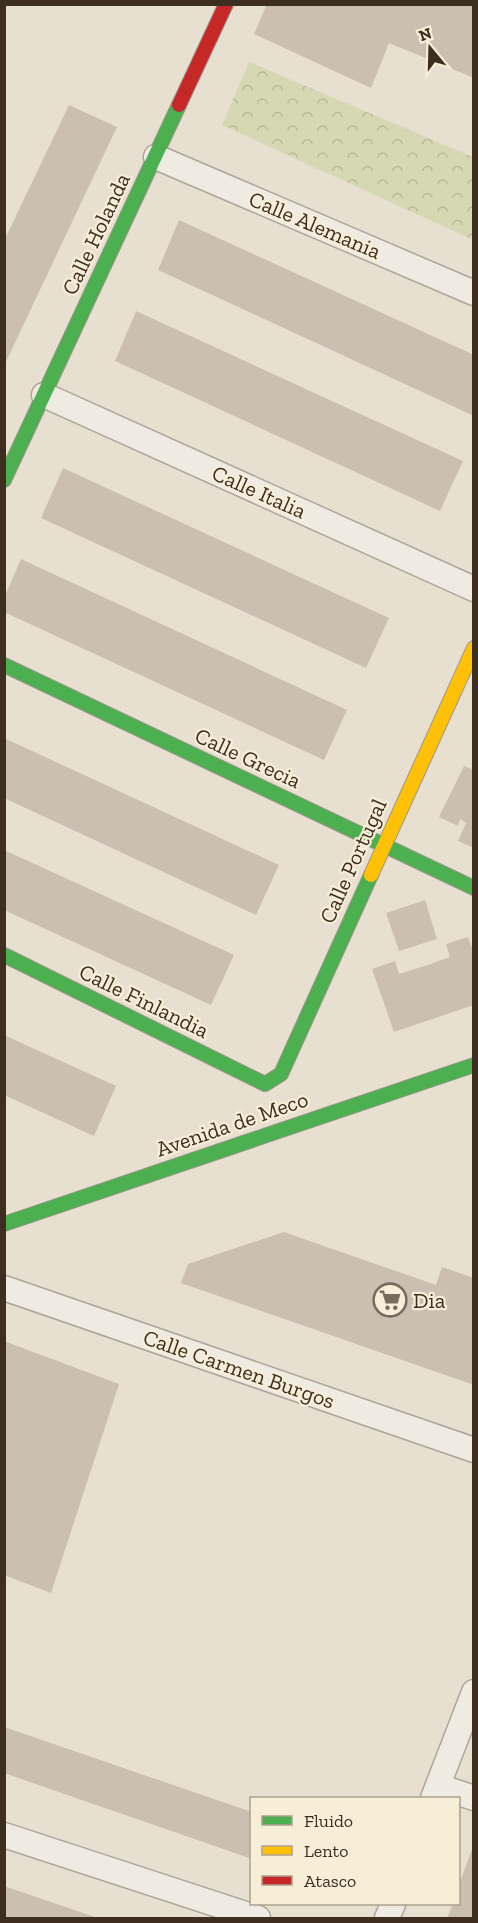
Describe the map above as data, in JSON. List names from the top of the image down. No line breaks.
{"streets":{"street":["Calle Alemania","Calle Holanda","Calle Italia","Calle Grecia","Calle Portugal","Calle Finlandia","Avenida de Meco","Calle Carmen Burgos"]},"crossings":[["Calle Alemania","Calle Holanda"],["Calle Holanda","Calle Italia"],["Calle Grecia","Calle Portugal"],["Calle Portugal","Calle Finlandia"]],"places":{"supermarket":["Dia"]},"legend":["Fluido","Lento","Atasco"],"north":"top"}
